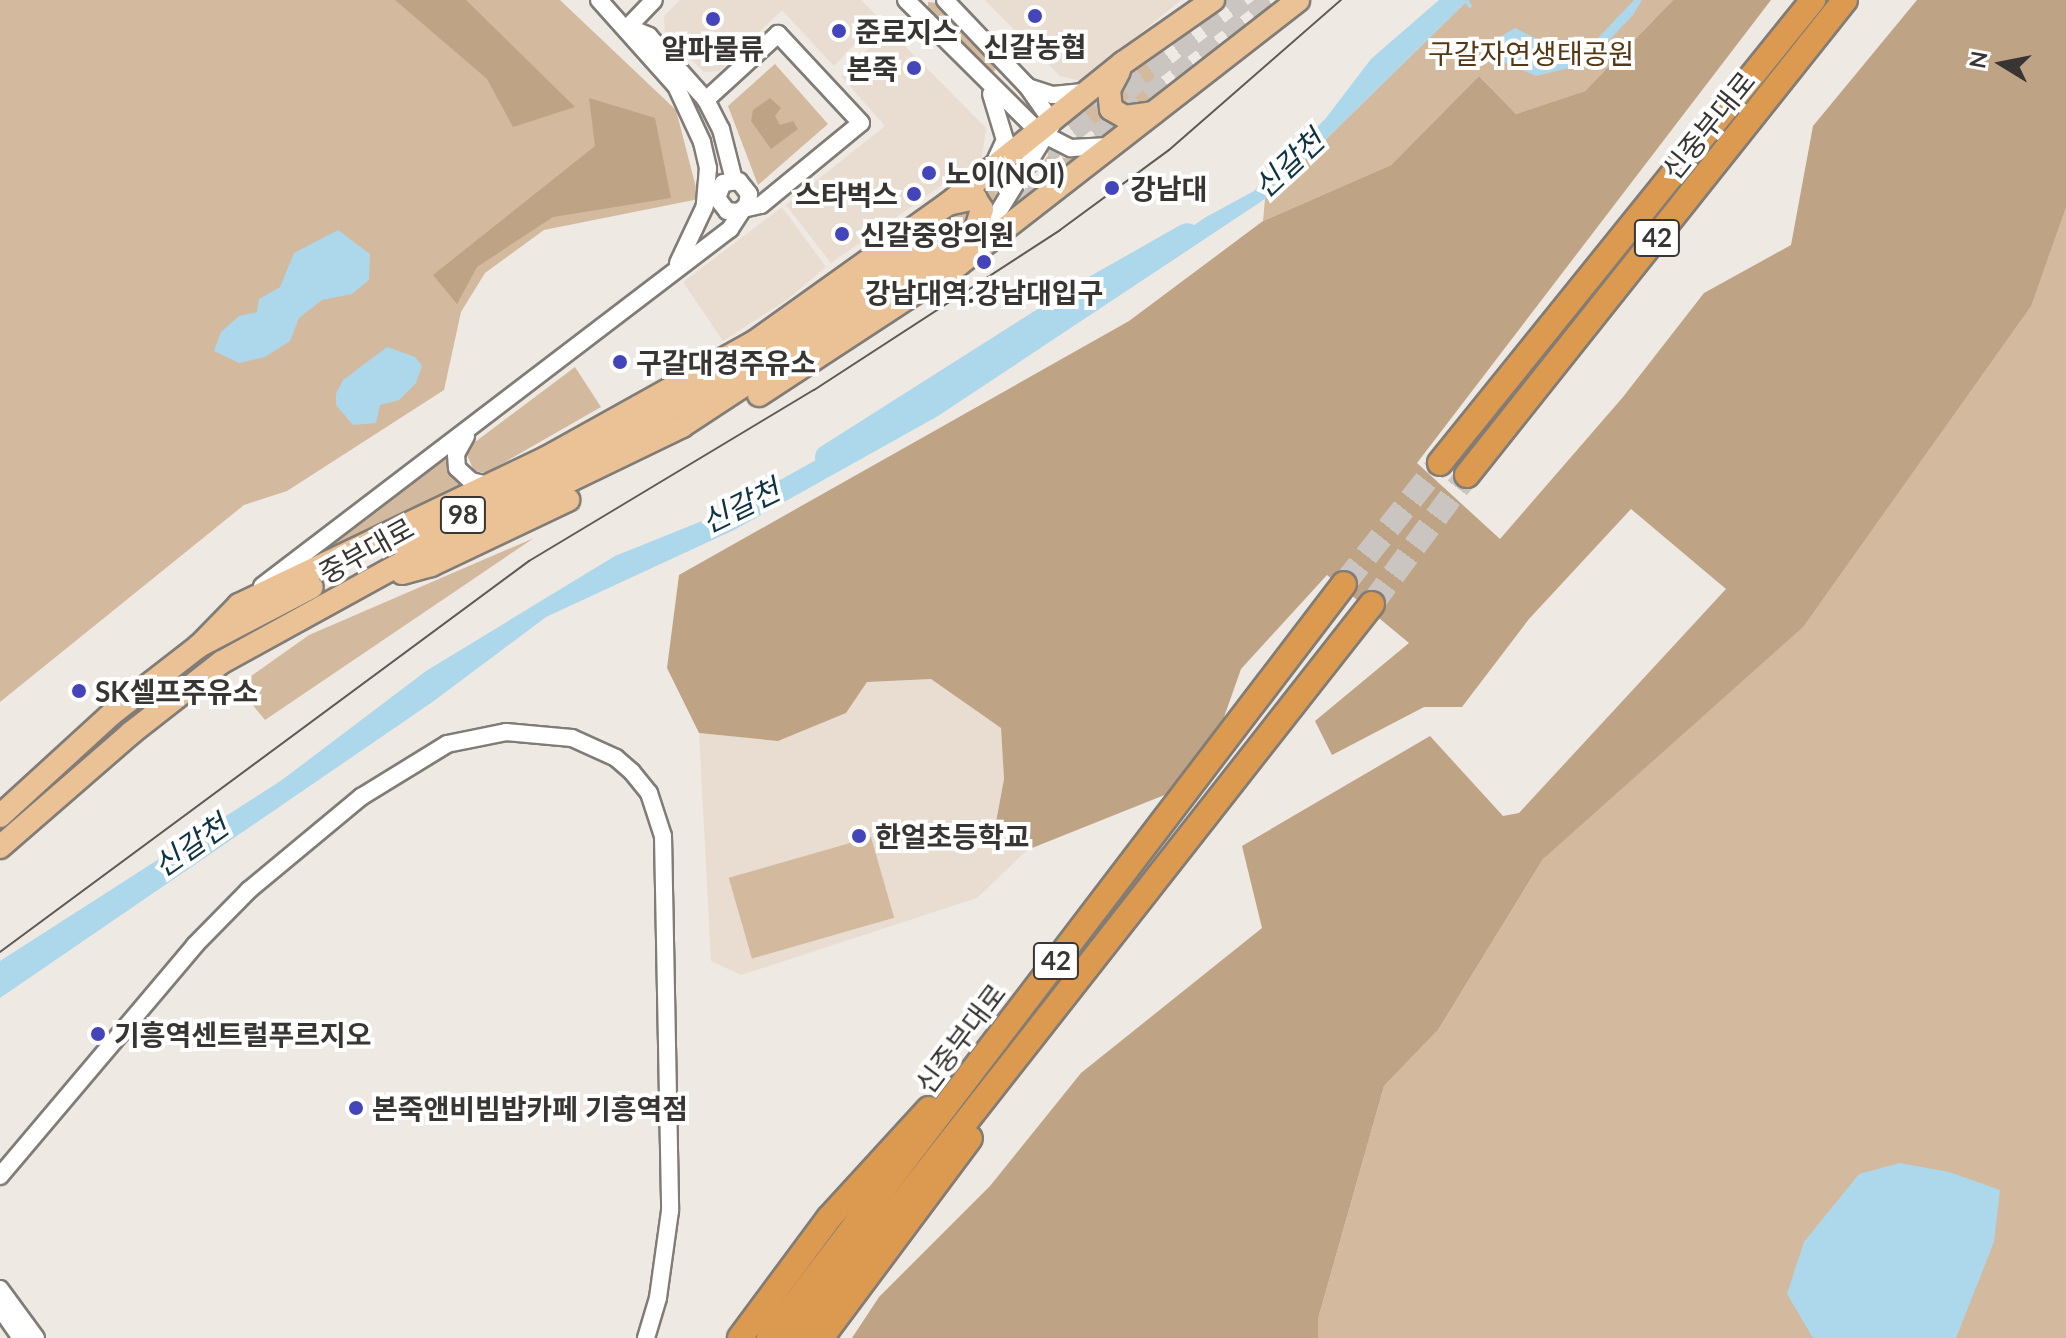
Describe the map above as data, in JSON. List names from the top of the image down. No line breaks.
{"streets":{"highway":["신중부대로","42"],"main road":["98","중부대로"]},"water":["신갈천"],"parks":["구갈자연생태공원"],"places":["신갈농협","알파물류","준로지스","본죽","노이(NOI)","강남대","스타벅스","신갈중앙의원","강남대역.강남대입구","구갈대경주유소","SK셀프주유소","한얼초등학교","기흥역센트럴푸르지오","본죽앤비빔밥카페 기흥역점"],"north":"left"}
